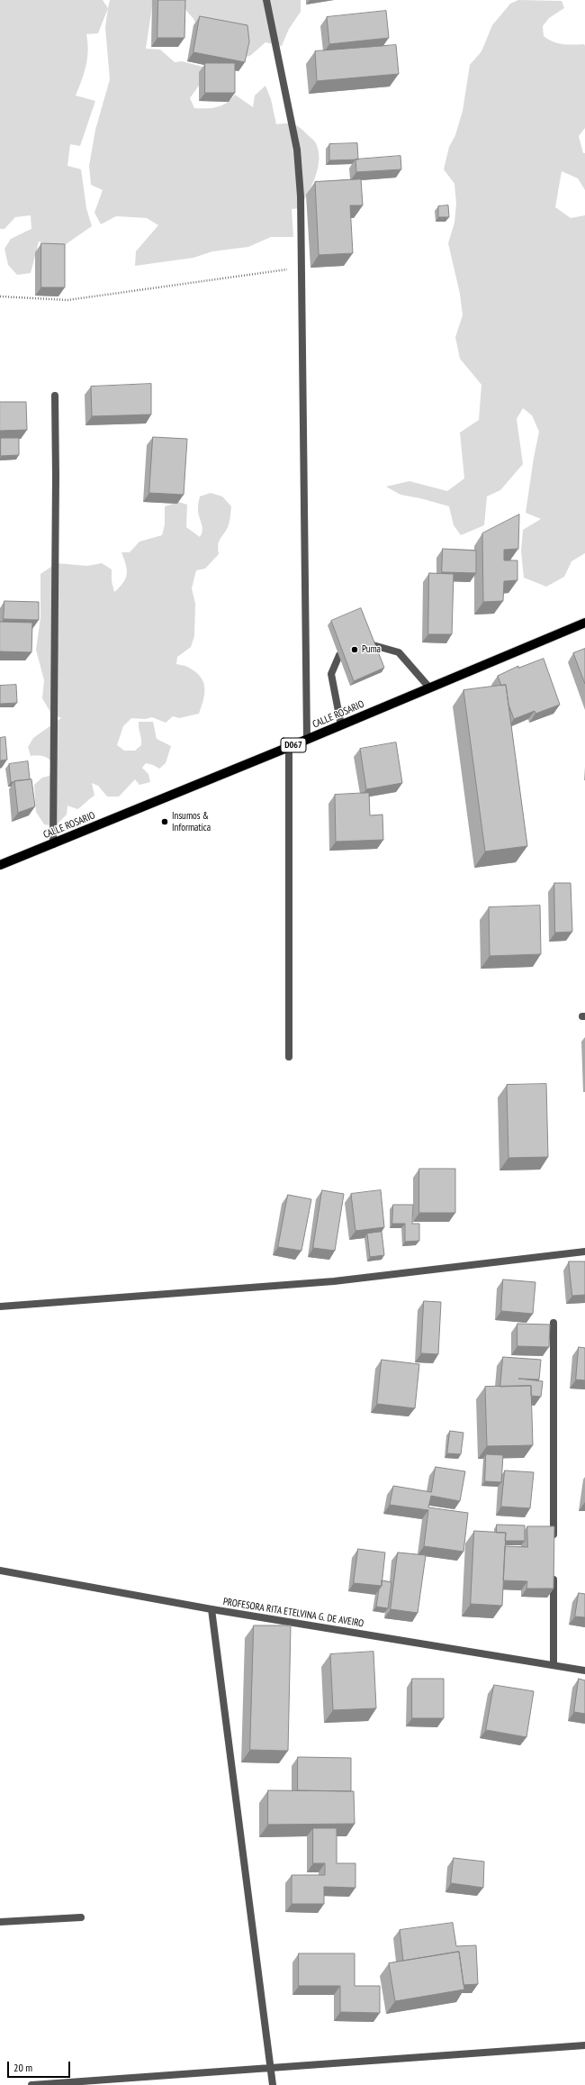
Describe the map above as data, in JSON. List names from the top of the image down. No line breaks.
{"streets":{"main road":["CALLE ROSARIO","D067"],"street":["PROFESORA RITA ETELVINA G. DE AVEIRO"]},"places":["Puma","Insumos & Informatica"],"scale_bar":"20 m"}
